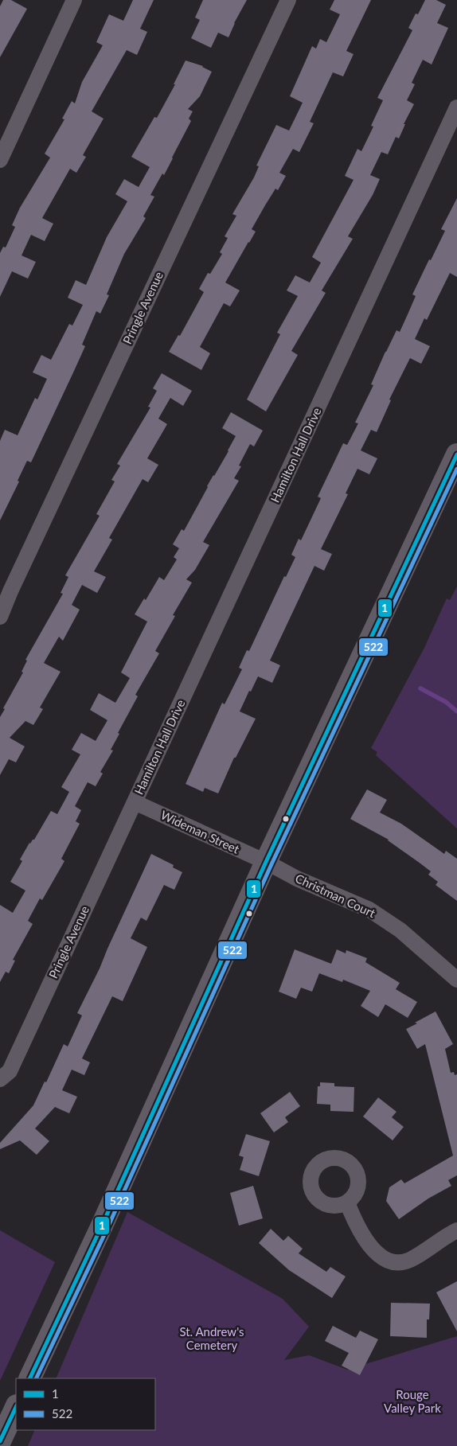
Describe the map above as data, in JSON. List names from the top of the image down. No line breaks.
{"streets":{"street":["Pringle Avenue","Hamilton Hall Drive","Wideman Street","Christman Court"]},"crossings":[["Pringle Avenue","Hamilton Hall Drive"],["Pringle Avenue","Wideman Street"],["Hamilton Hall Drive","Wideman Street"],["Wideman Street","Christman Court"]],"parks":["St. Andrew's Cemetery","Rouge Valley Park"],"lines":["transit line 1","transit line 522"],"legend":["1","522"]}
